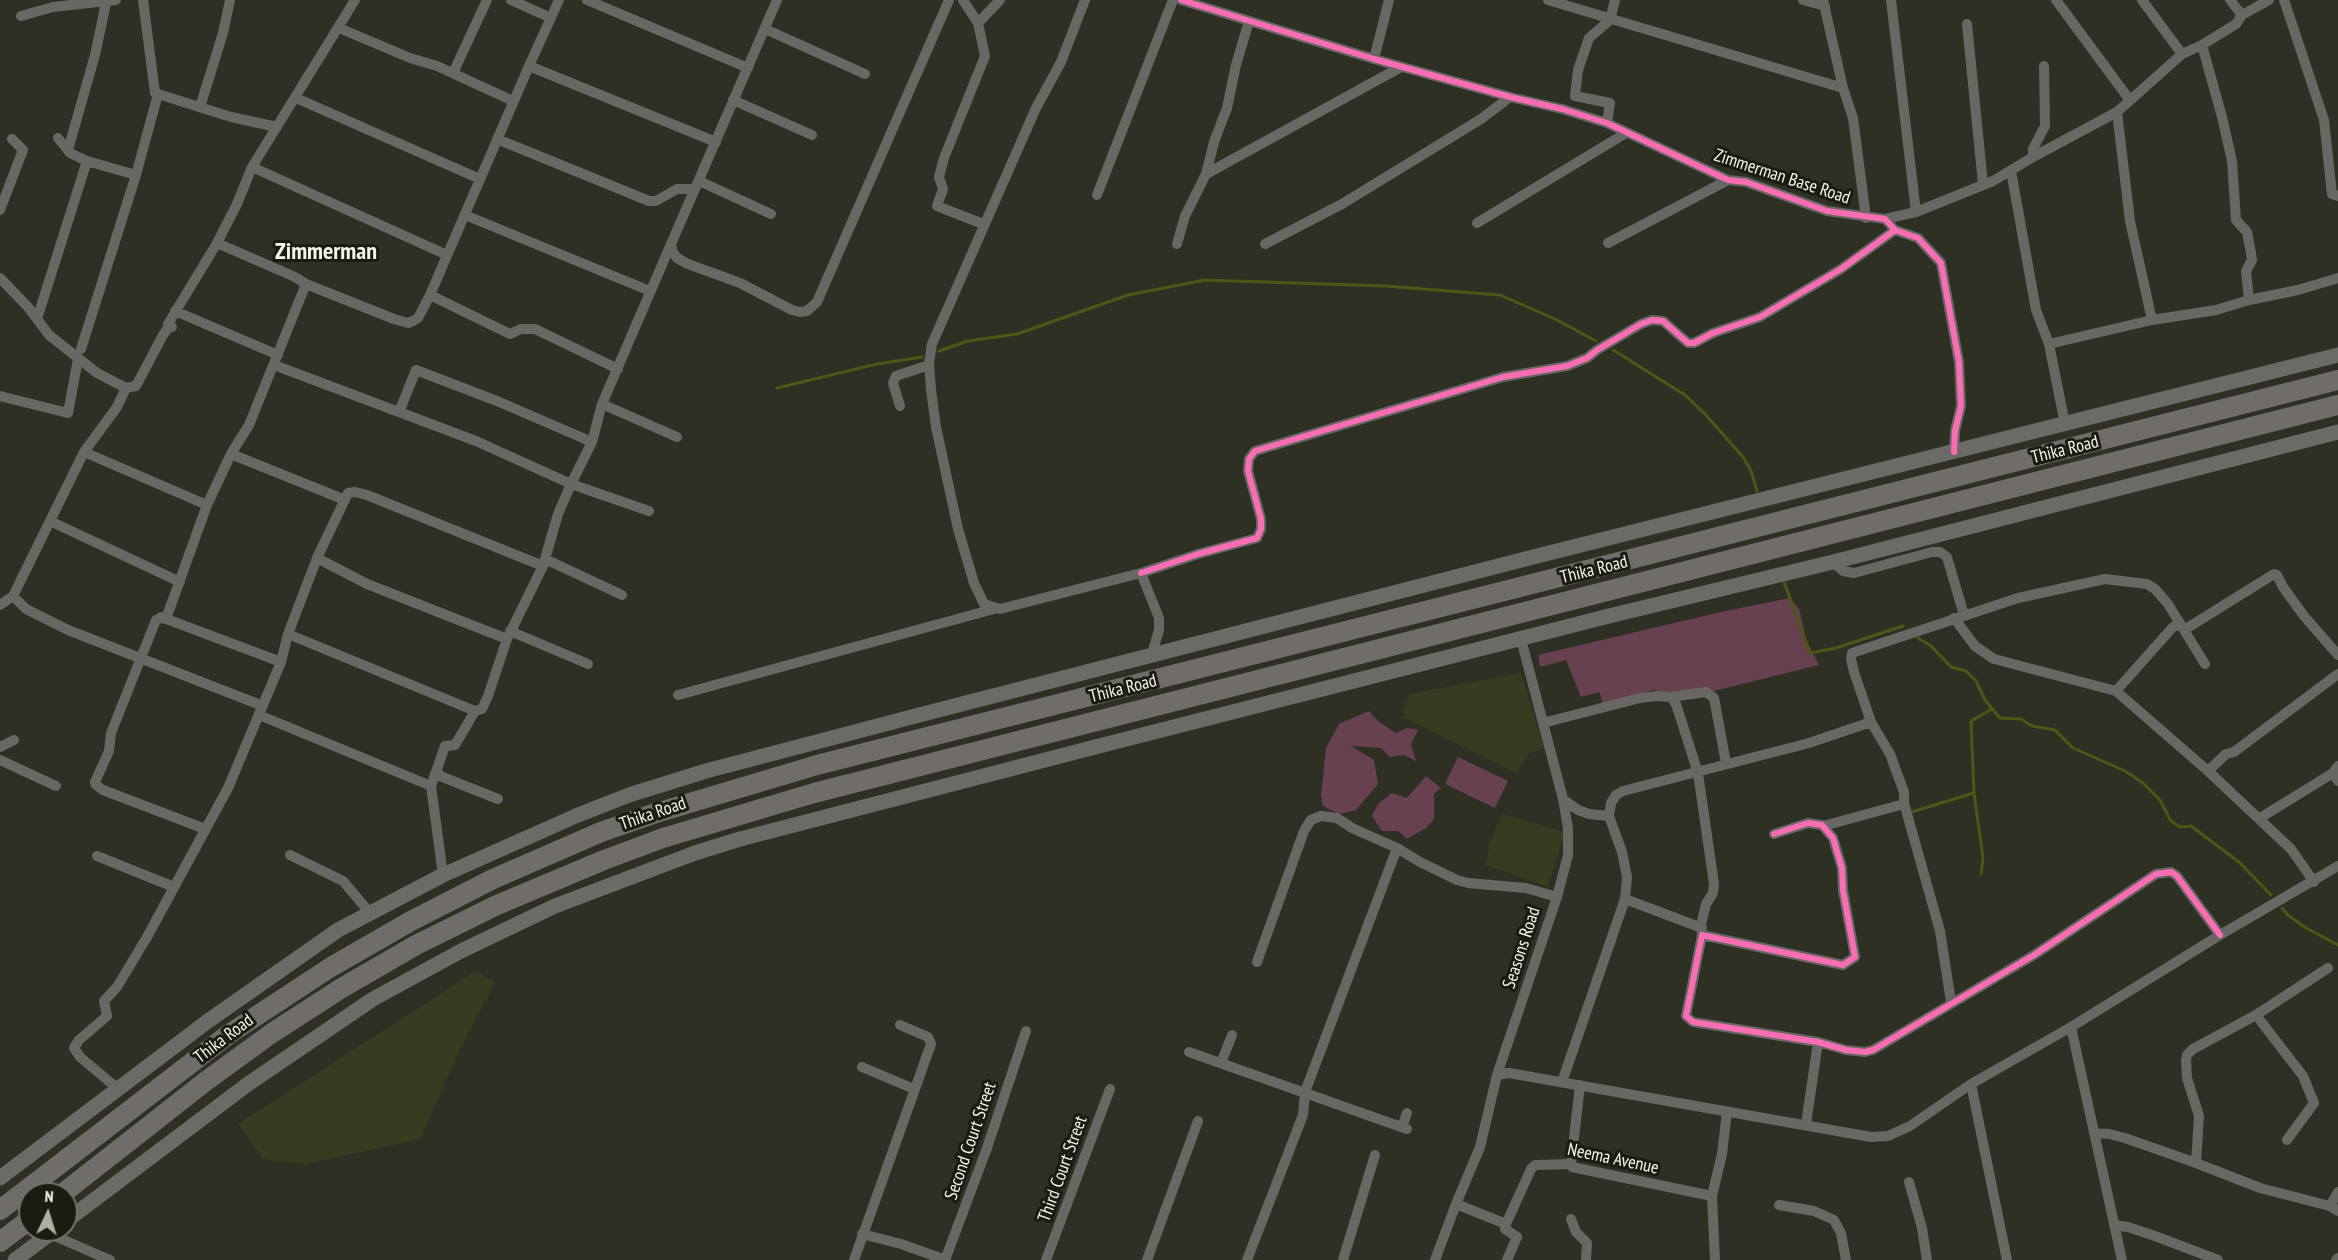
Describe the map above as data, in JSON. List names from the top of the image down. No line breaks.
{"streets":{"highway":["Thika Road"],"street":["Zimmerman Base Road","Seasons Road","Second Court Street","Neema Avenue","Third Court Street"]},"districts":["Zimmerman"],"north":"top"}
